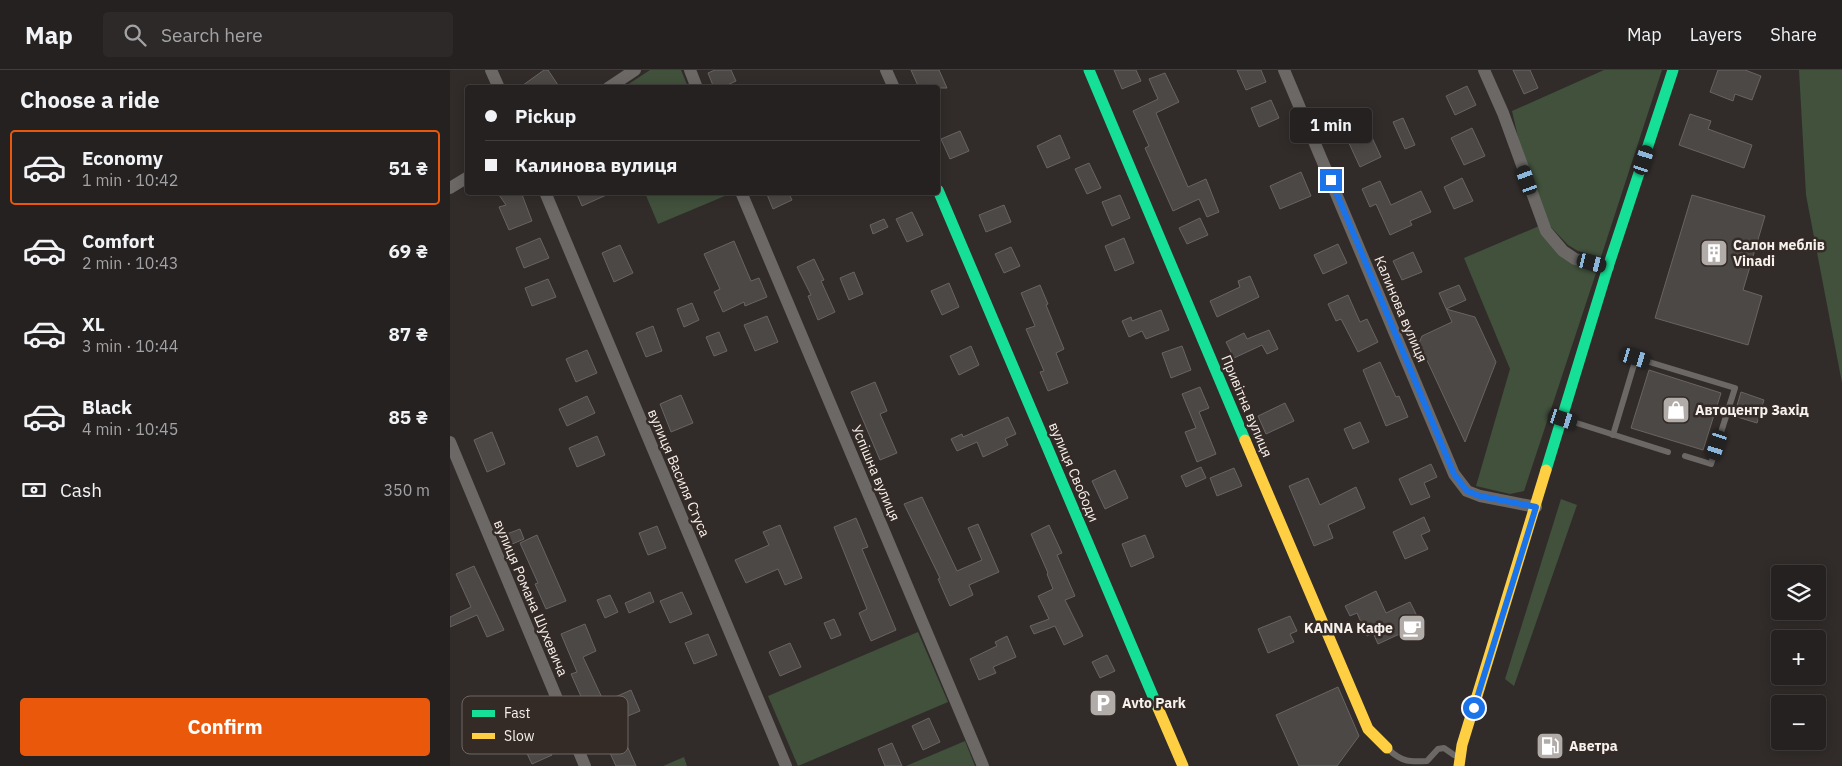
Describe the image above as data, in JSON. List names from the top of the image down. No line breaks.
{"streets":{"street":["Калинова вулиця","Привітна вулиця","вулиця Свободи","вулиця Василя Стуса","Успішна вулиця","вулиця Романа Шухевича"]},"places":{"building":["Салон меблів Vinadi"],"shop":["Автоцентр Захід"],"cafe":["KANNA Кафе"],"parking":["Avto Park"],"fuel station":["Аветра"]},"legend":["Fast","Slow"],"page":{"header":"Map","search":"Search here","nav":["Map","Layers","Share"],"heading":"Choose a ride","banner":["Pickup","Калинова вулиця"],"bubble":"1 min","list":[{"name":"Economy","note":"1 min · 10:42","value":"51 ₴"},{"name":"Comfort","note":"2 min · 10:43","value":"69 ₴"},{"name":"XL","note":"3 min · 10:44","value":"87 ₴"},{"name":"Black","note":"4 min · 10:45","value":"85 ₴"}],"pay":["Cash","350 m"],"map_buttons":["+","−"],"buttons":"Confirm"}}
